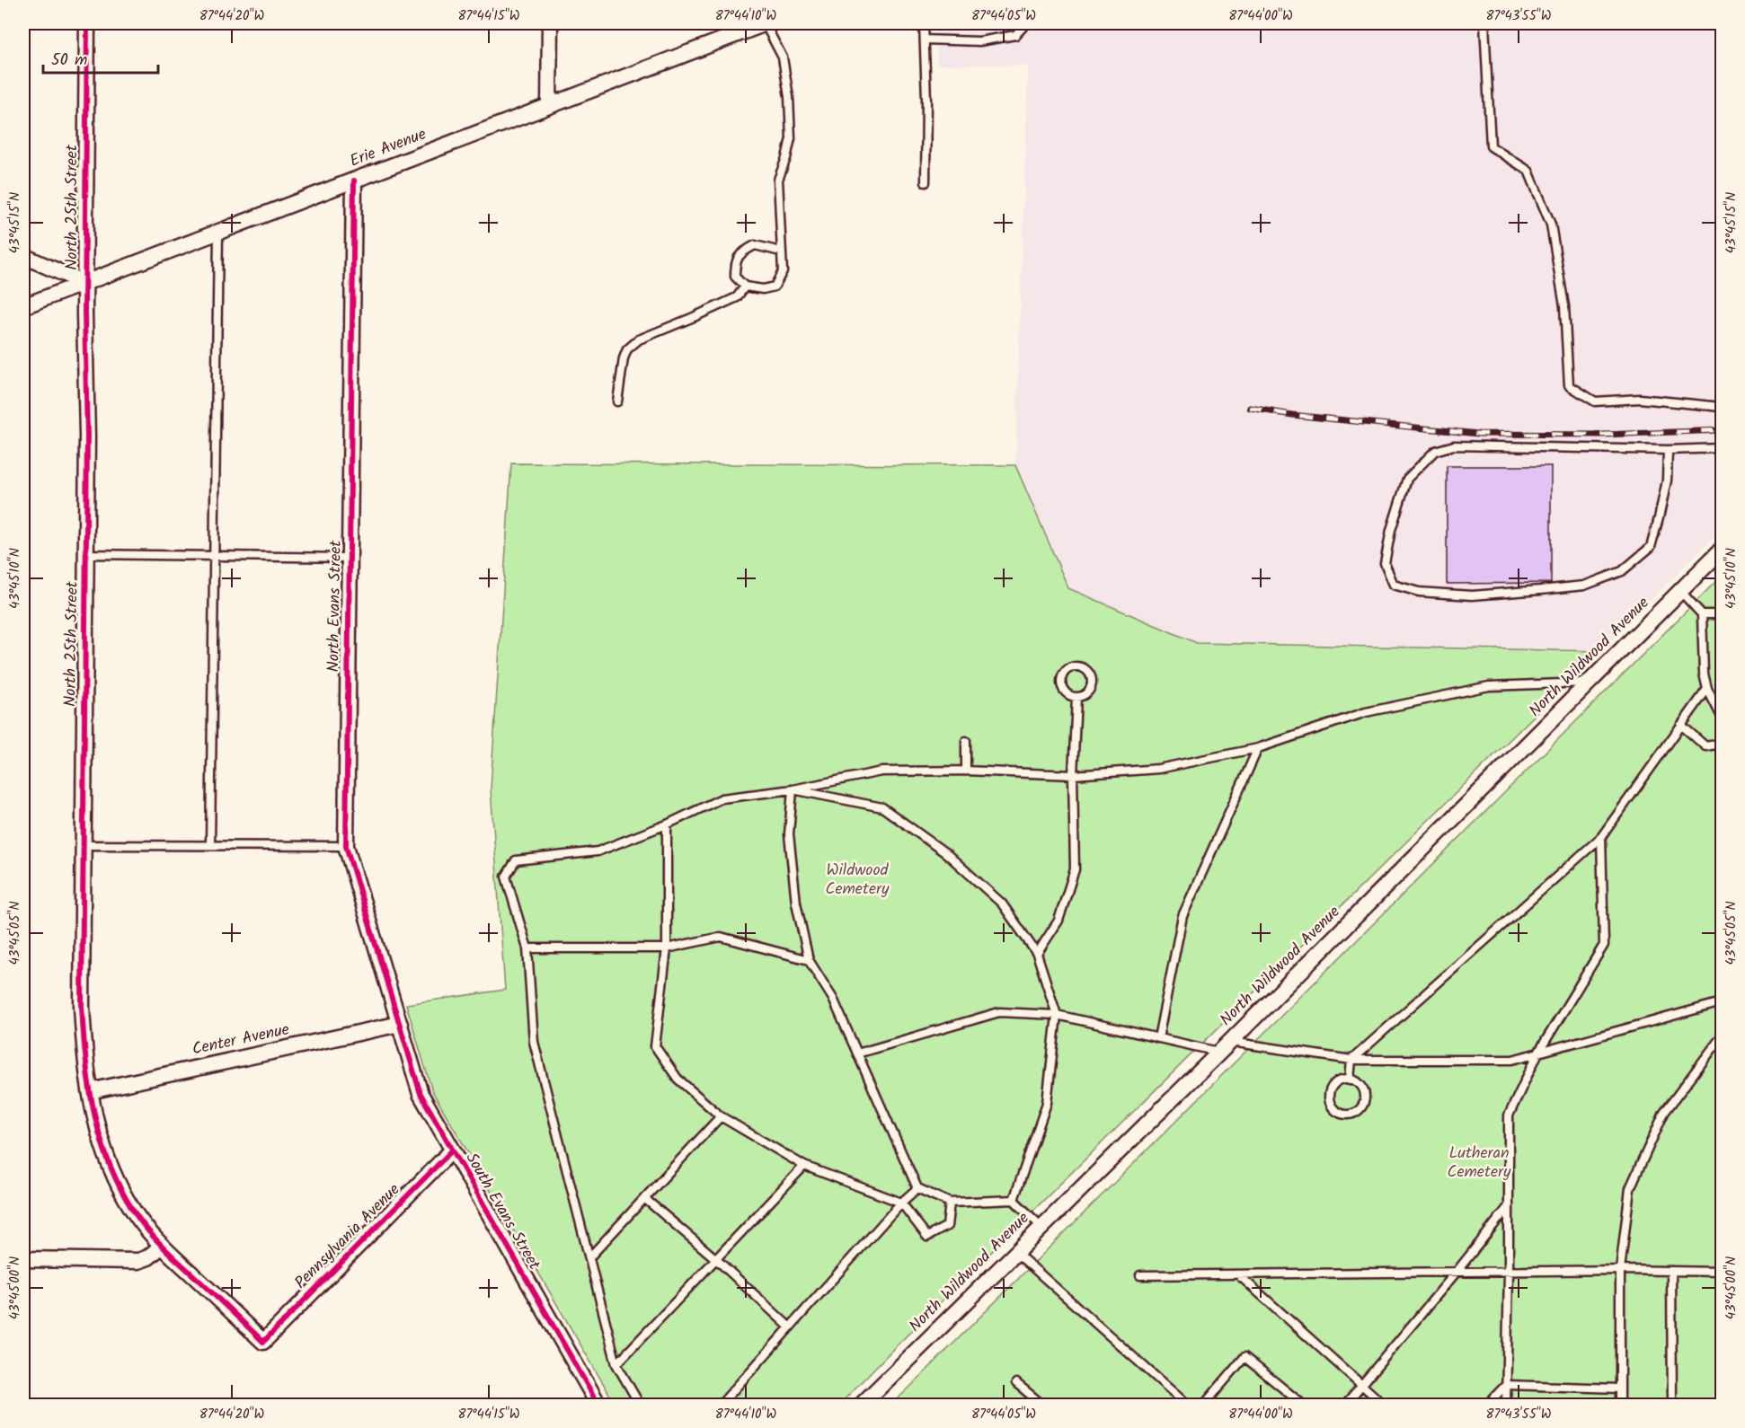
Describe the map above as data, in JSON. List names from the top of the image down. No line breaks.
{"streets":{"street":["Erie Avenue","North 25th Street","North Evans Street","North Wildwood Avenue","Center Avenue","South Evans Street","Pennsylvania Avenue"]},"crossings":[["Erie Avenue","North 25th Street"],["Erie Avenue","North Evans Street"],["North 25th Street","Center Avenue"],["North 25th Street","Pennsylvania Avenue"],["North Evans Street","Center Avenue"],["North Evans Street","South Evans Street"],["Center Avenue","South Evans Street"],["South Evans Street","Pennsylvania Avenue"]],"parks":["Wildwood Cemetery","Lutheran Cemetery"],"scale_bar":"50 m","coordinates":["87°44'20\"W","87°44'15\"W","87°44'10\"W","87°44'05\"W","87°44'00\"W","87°43'55\"W","43°45'15\"N","43°45'10\"N","43°45'05\"N","43°45'00\"N"]}
